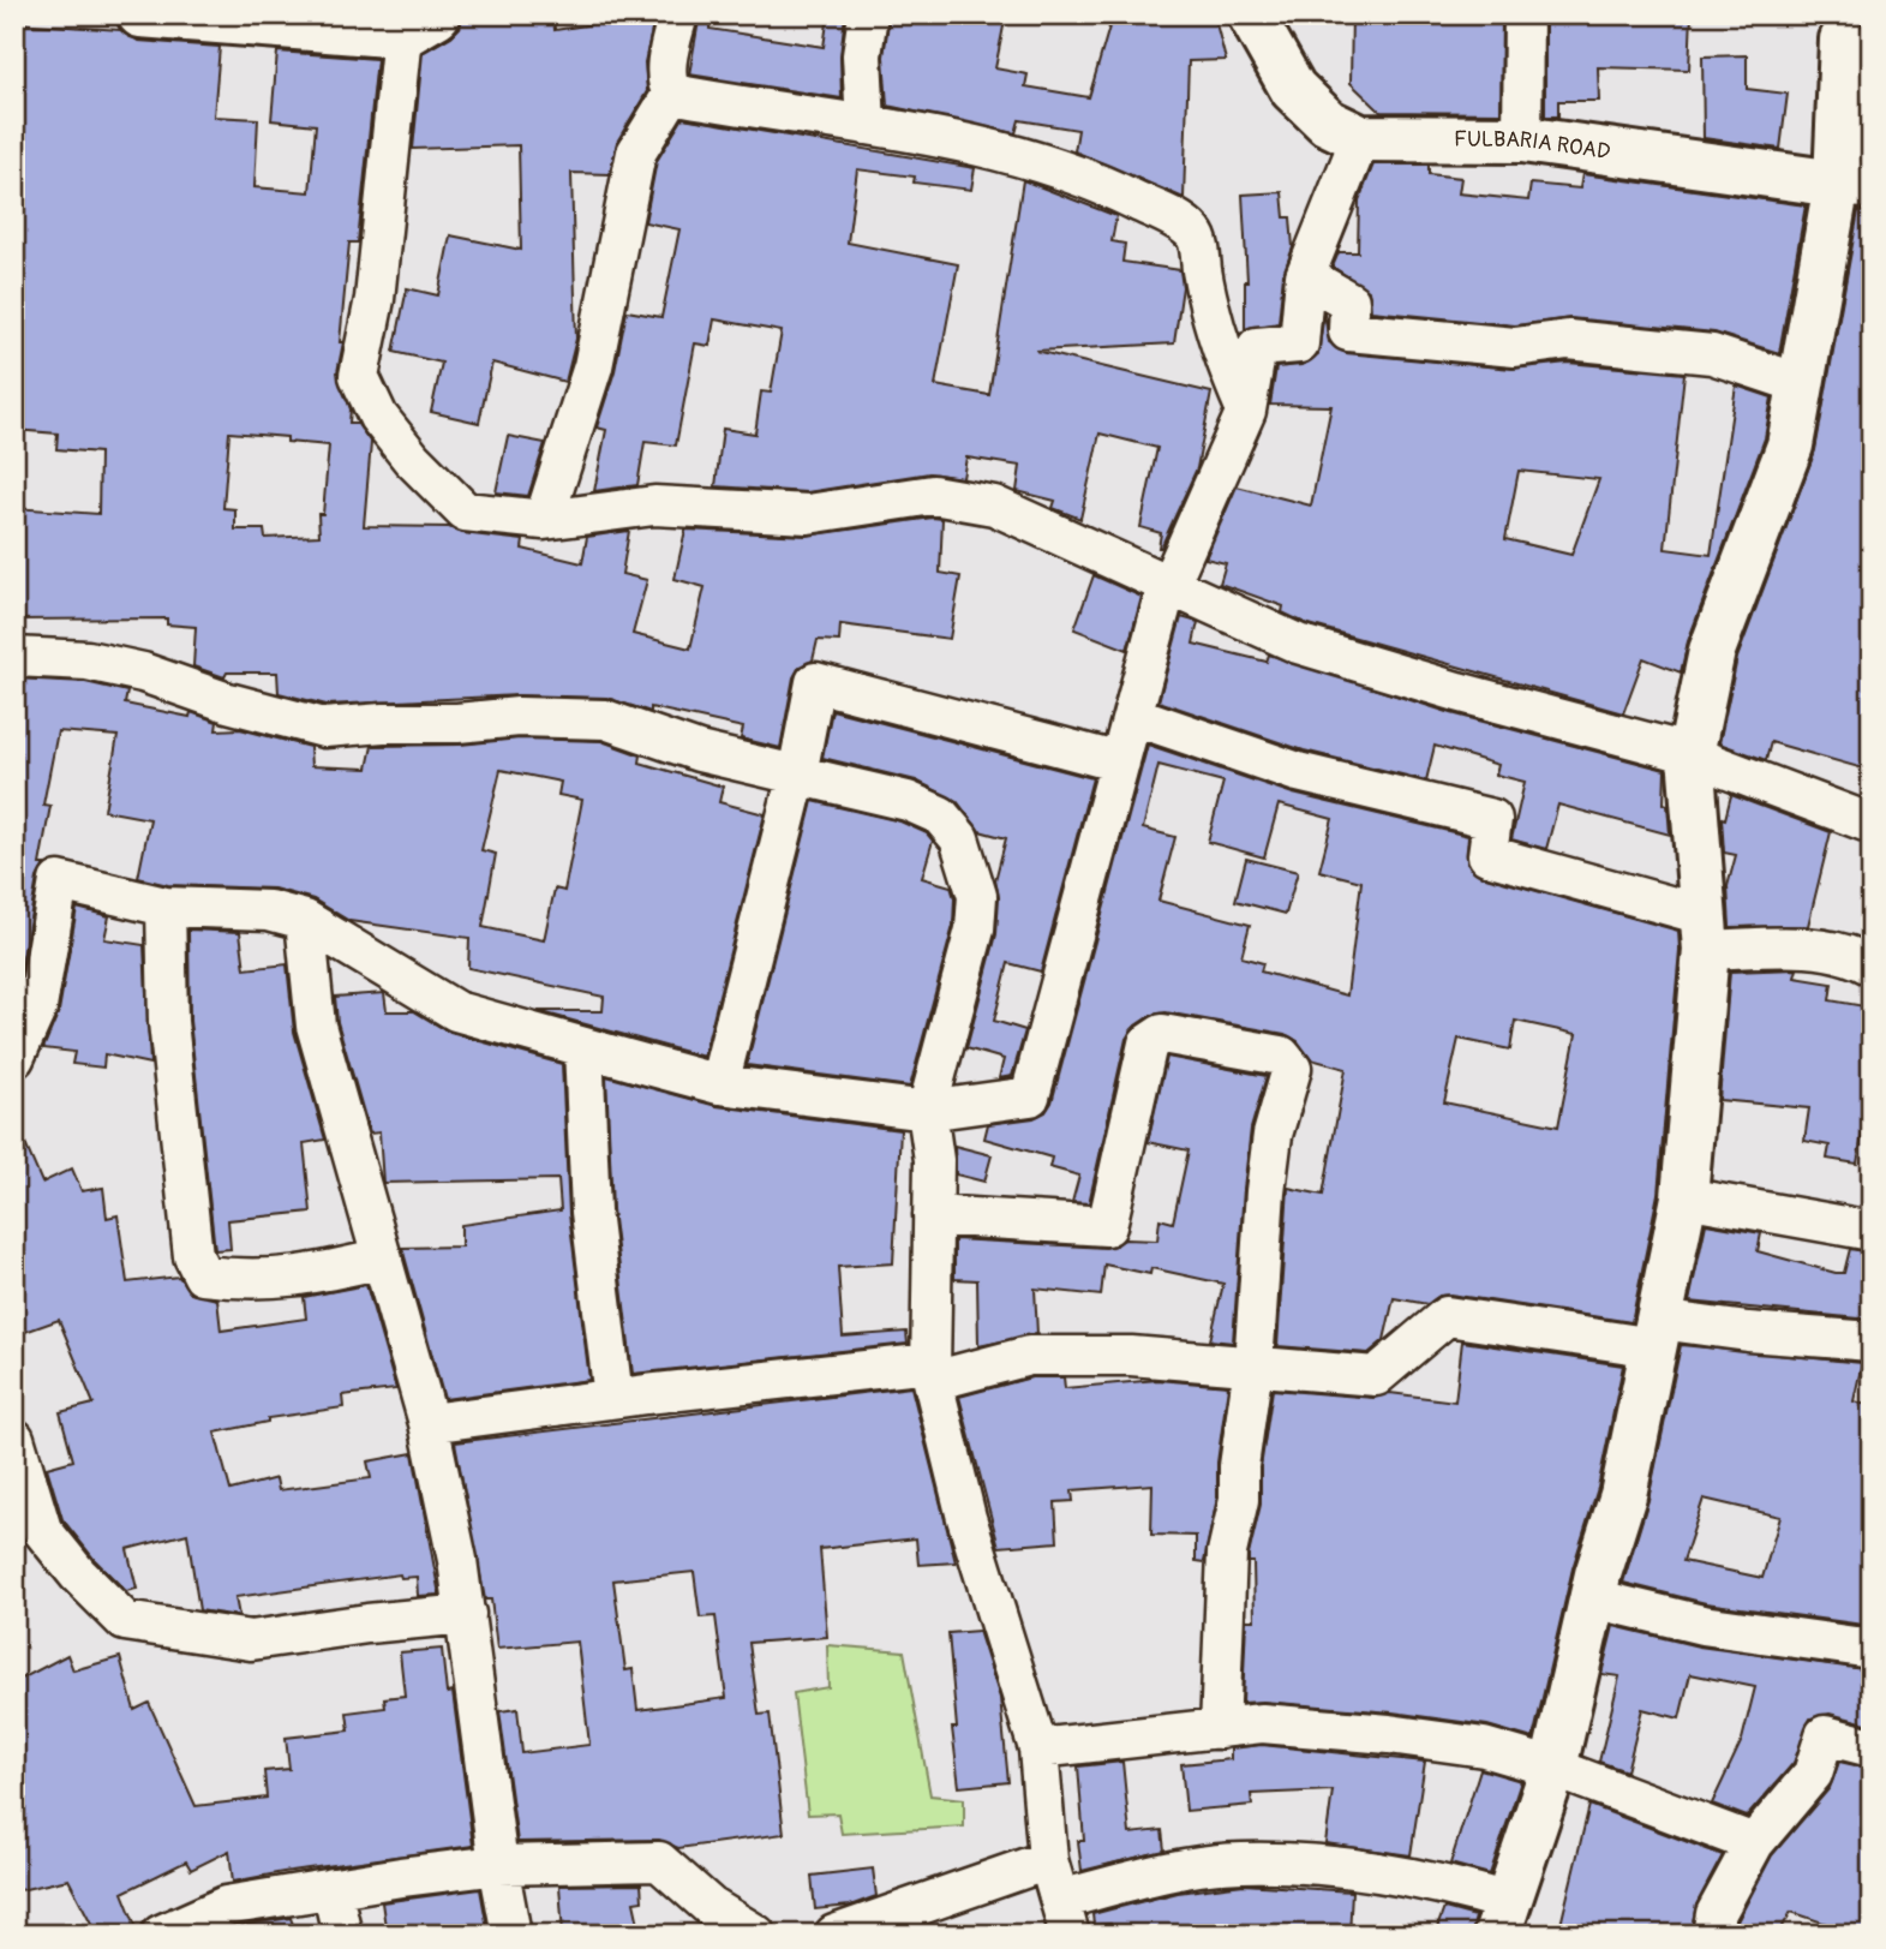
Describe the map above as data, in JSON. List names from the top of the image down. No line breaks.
{"streets":{"street":["FULBARIA ROAD"]}}
